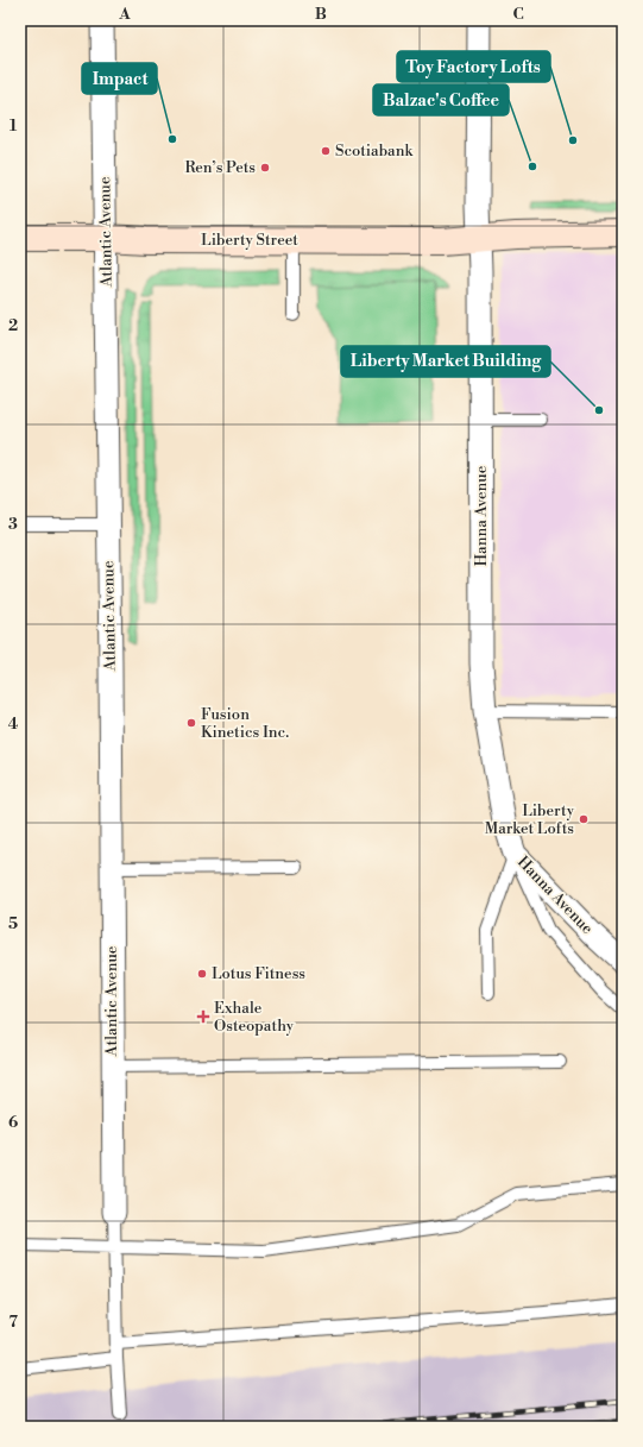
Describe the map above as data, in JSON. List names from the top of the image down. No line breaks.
{"streets":{"street":["Atlantic Avenue","Liberty Street","Hanna Avenue"]},"crossings":[["Atlantic Avenue","Liberty Street"],["Liberty Street","Hanna Avenue"]],"places":{"other":["Impact","Toy Factory Lofts","Scotiabank","Balzac's Coffee","Ren’s Pets","Liberty Market Building","Fusion Kinetics Inc.","Liberty Market Lofts","Lotus Fitness"],"health":["Exhale Osteopathy"]},"grid":{"columns":["A","B","C"],"rows":["1","2","3","4","5","6","7"]}}
